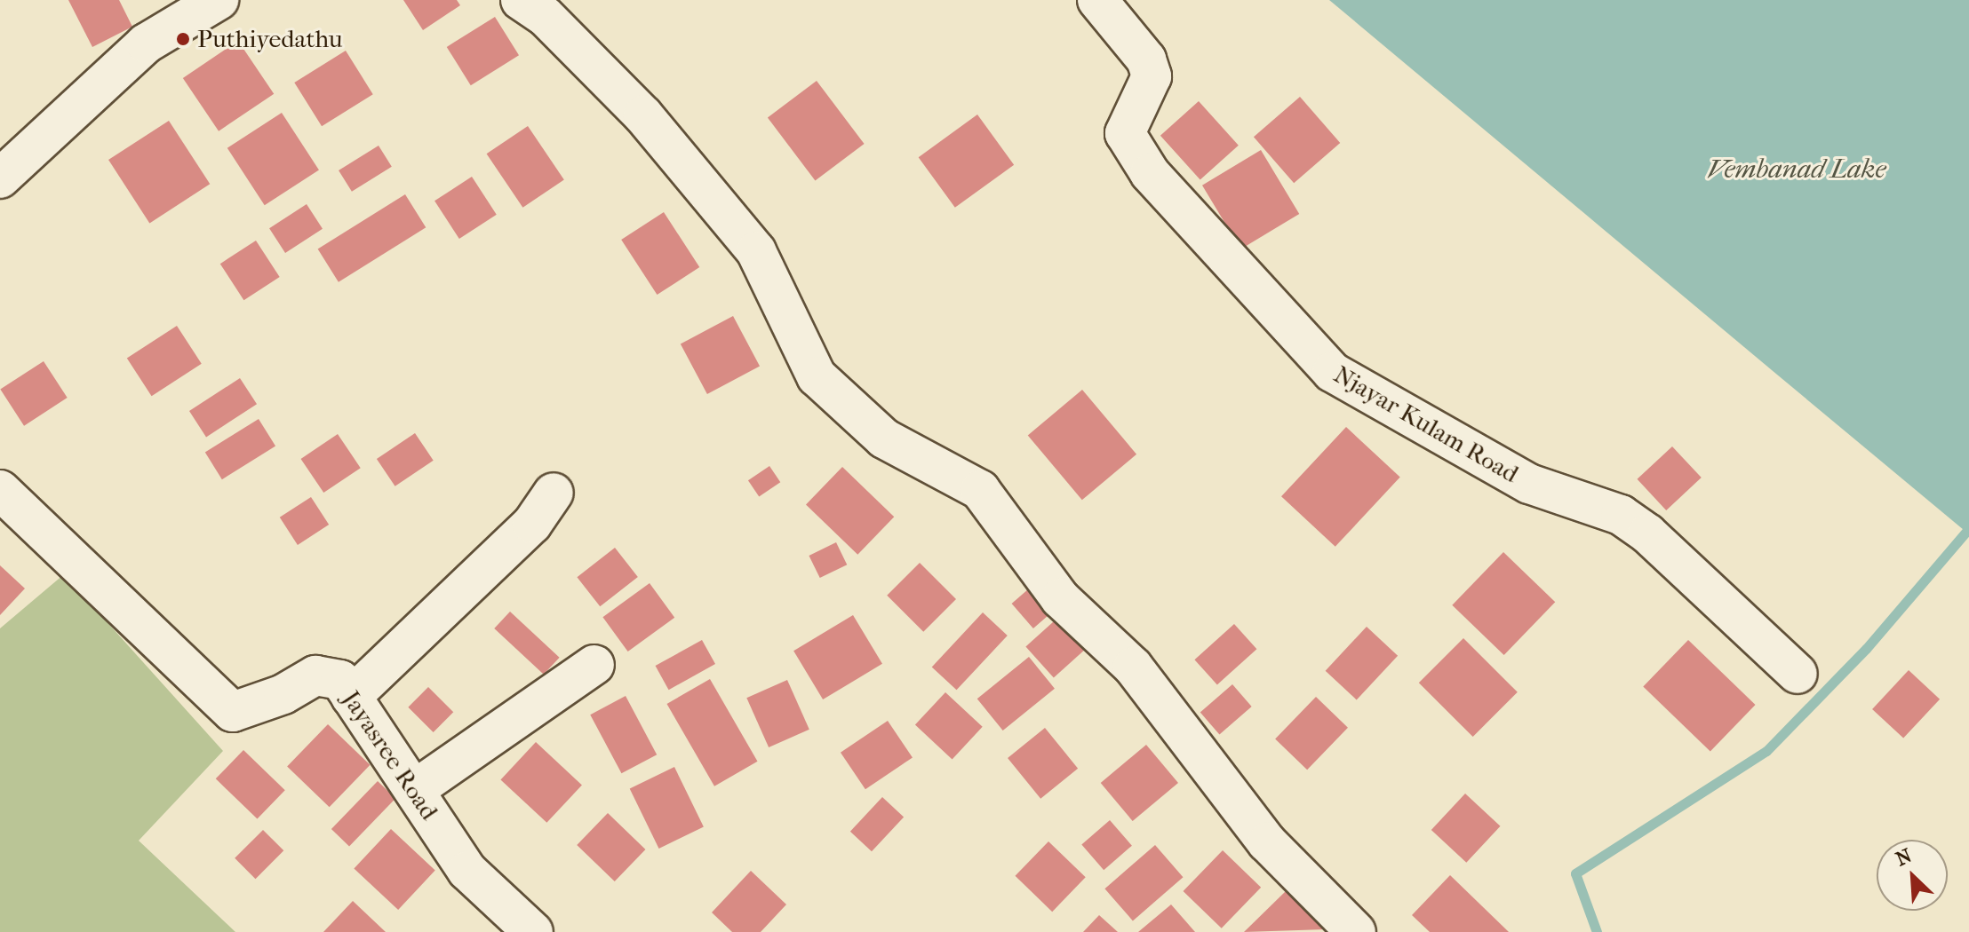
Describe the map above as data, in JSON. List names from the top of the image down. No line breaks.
{"streets":{"street":["Njayar Kulam Road","Jayasree Road"]},"water":["Vembanad Lake"],"places":["Puthiyedathu"],"north":"top left"}
